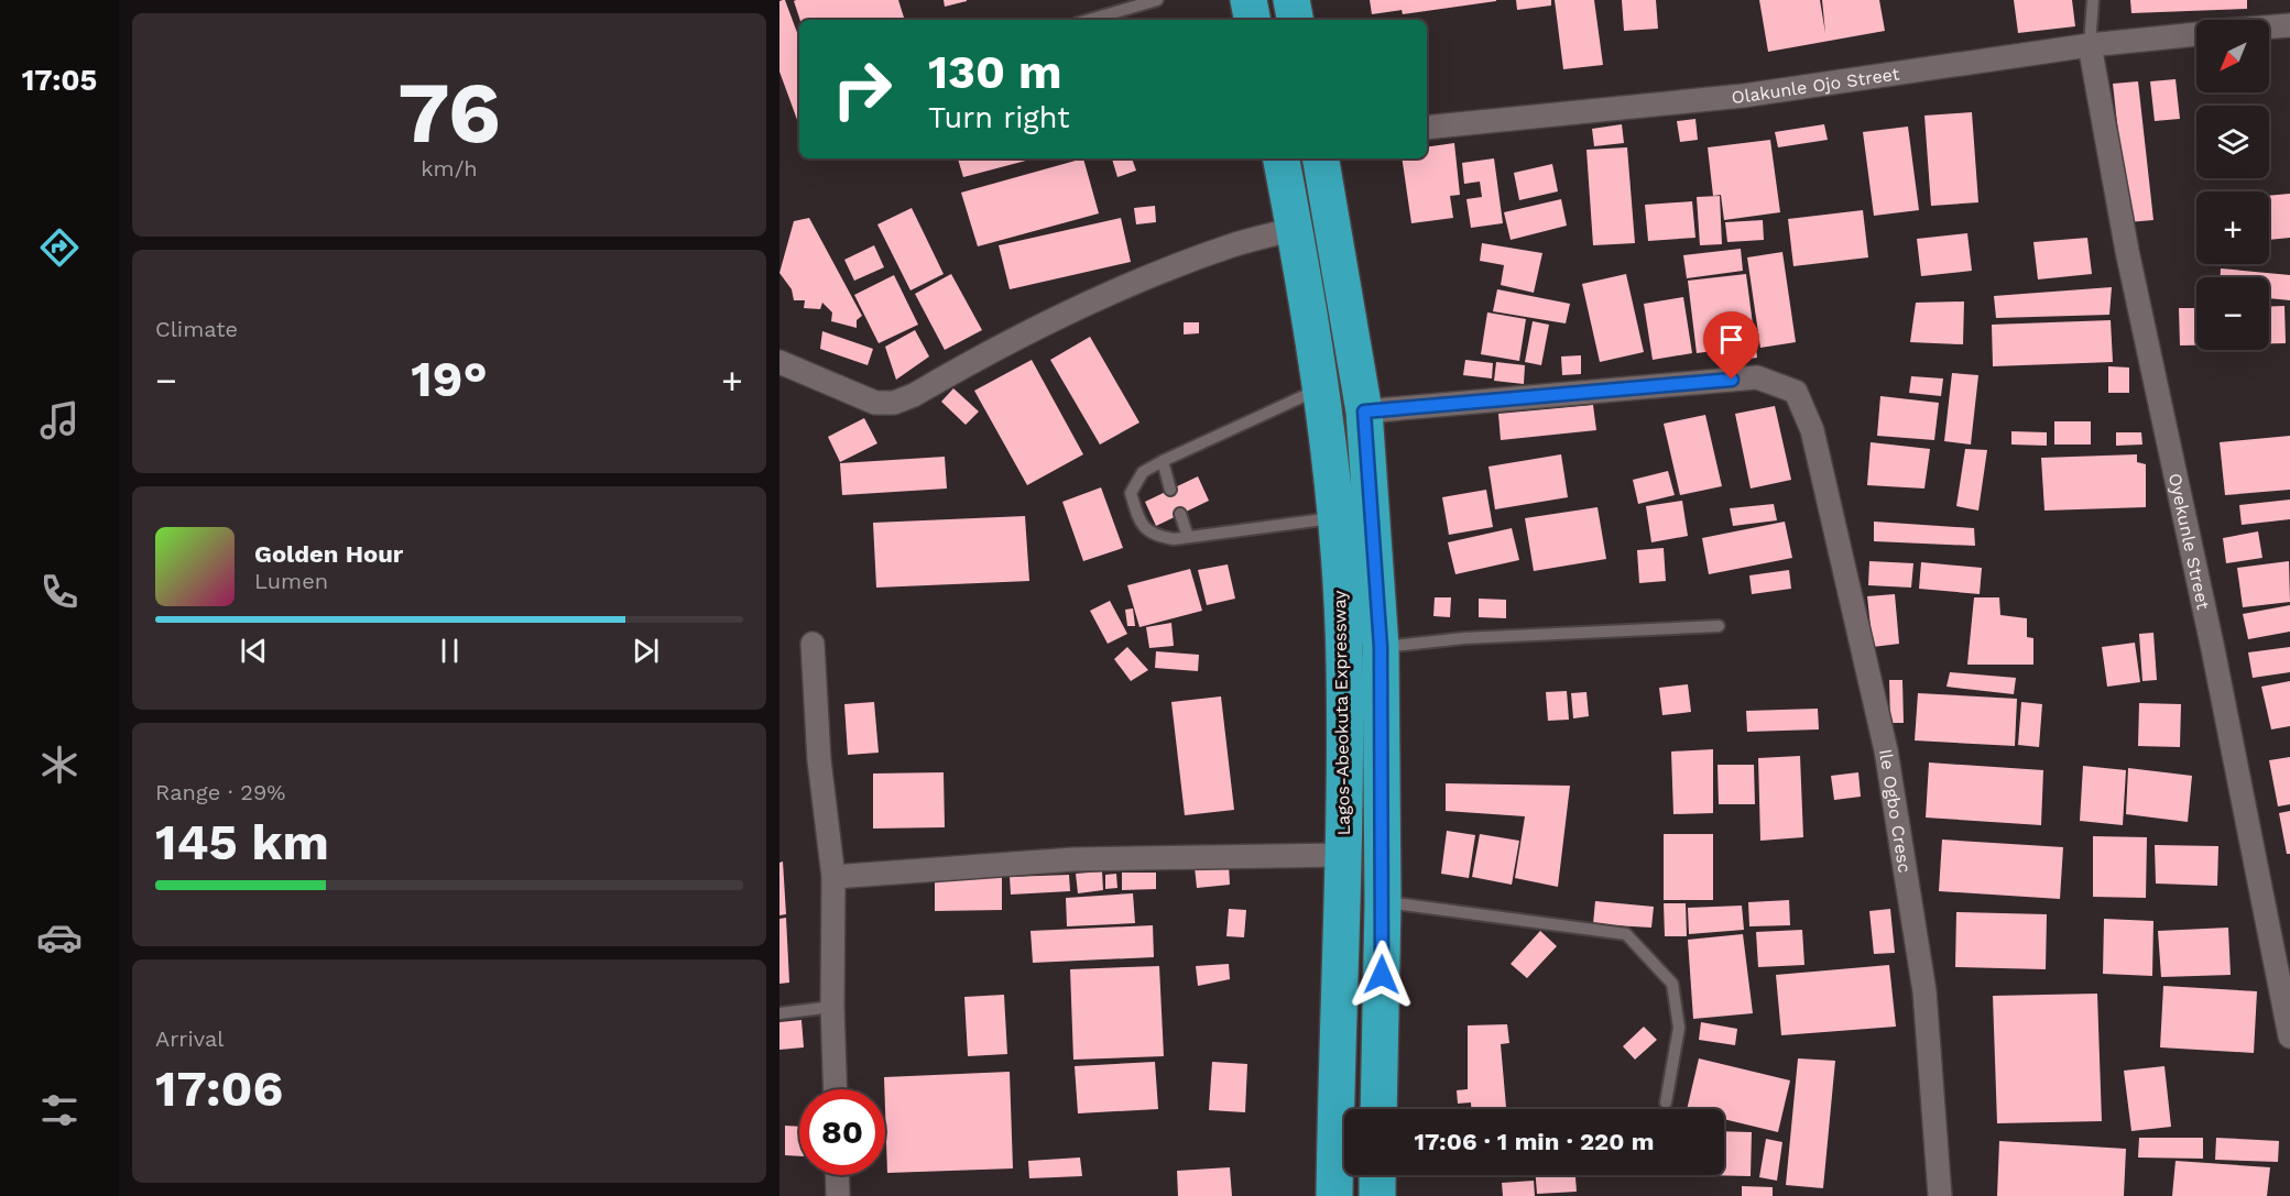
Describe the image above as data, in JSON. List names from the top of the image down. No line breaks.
{"streets":{"highway":["Lagos-Abeokuta Expressway"],"street":["Olakunle Ojo Street","Oyekunle Street","Ile Ogbo Cresc"]},"crossings":[["Olakunle Ojo Street","Oyekunle Street"],["Lagos-Abeokuta Expressway","Ile Ogbo Cresc"]],"north":"bottom left","page":{"tabs":"17:05","tile":[["76","km/h"],"Climate",["Range · 29%","145 km"],["Arrival","17:06"]],"map_buttons":["+","−"],"turn":["130 m","Turn right"],"heat":["−","19°","+"],"song":["Golden Hour","Lumen"],"limit":"80","trip":"17:06 · 1 min · 220 m"}}
